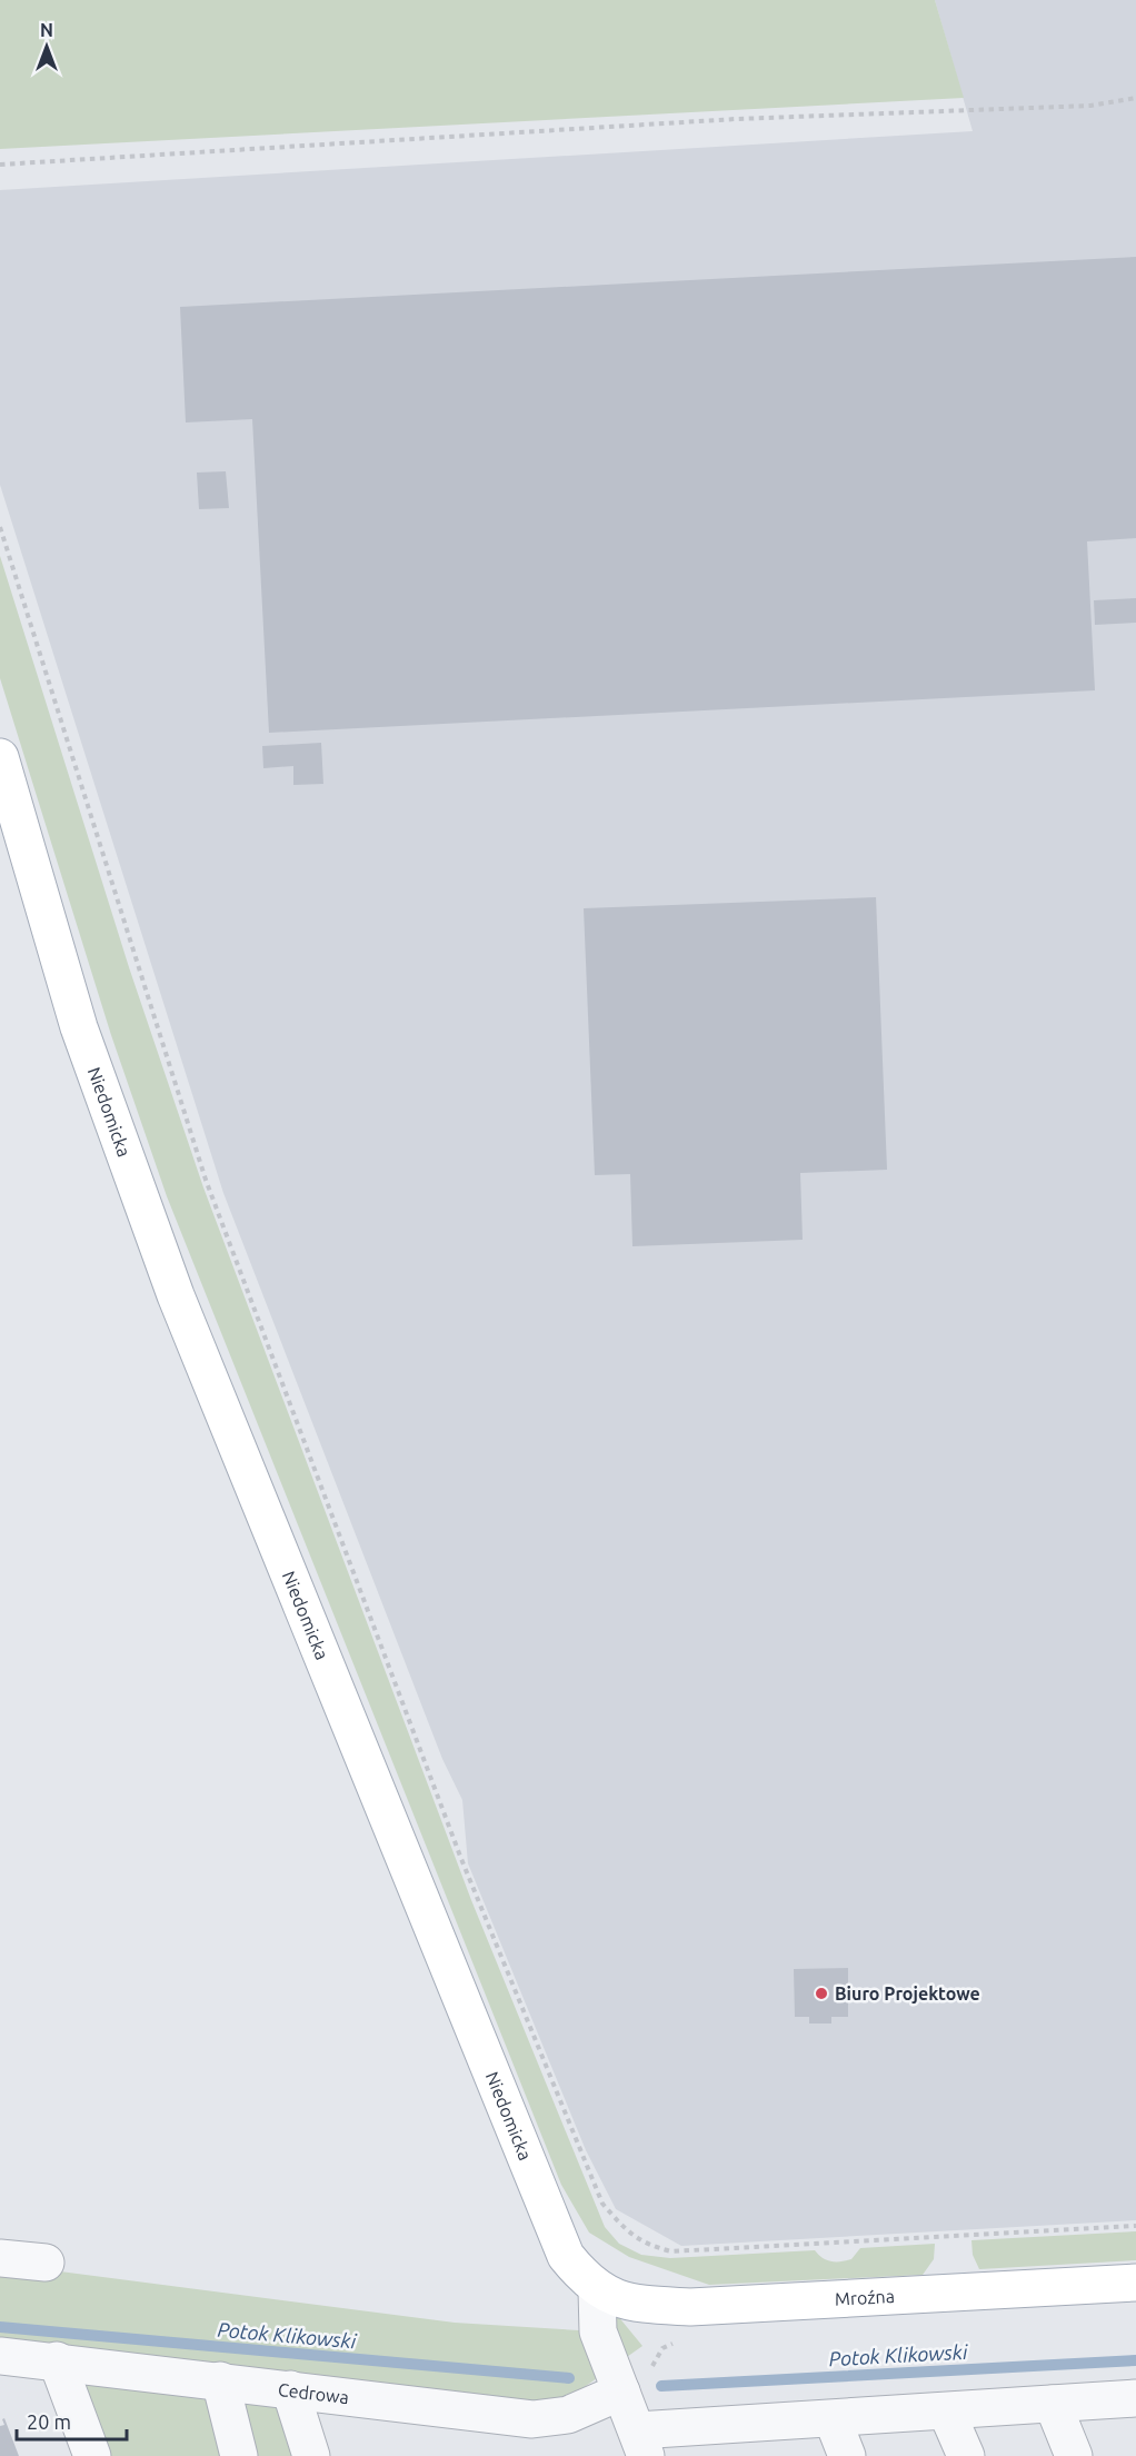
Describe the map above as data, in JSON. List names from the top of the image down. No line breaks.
{"streets":{"main road":["Niedomicka","Mroźna"],"street":["Cedrowa"]},"crossings":[["Niedomicka","Mroźna"]],"water":["Potok Klikowski"],"places":["Biuro Projektowe"],"scale_bar":"20 m","north":"top"}
